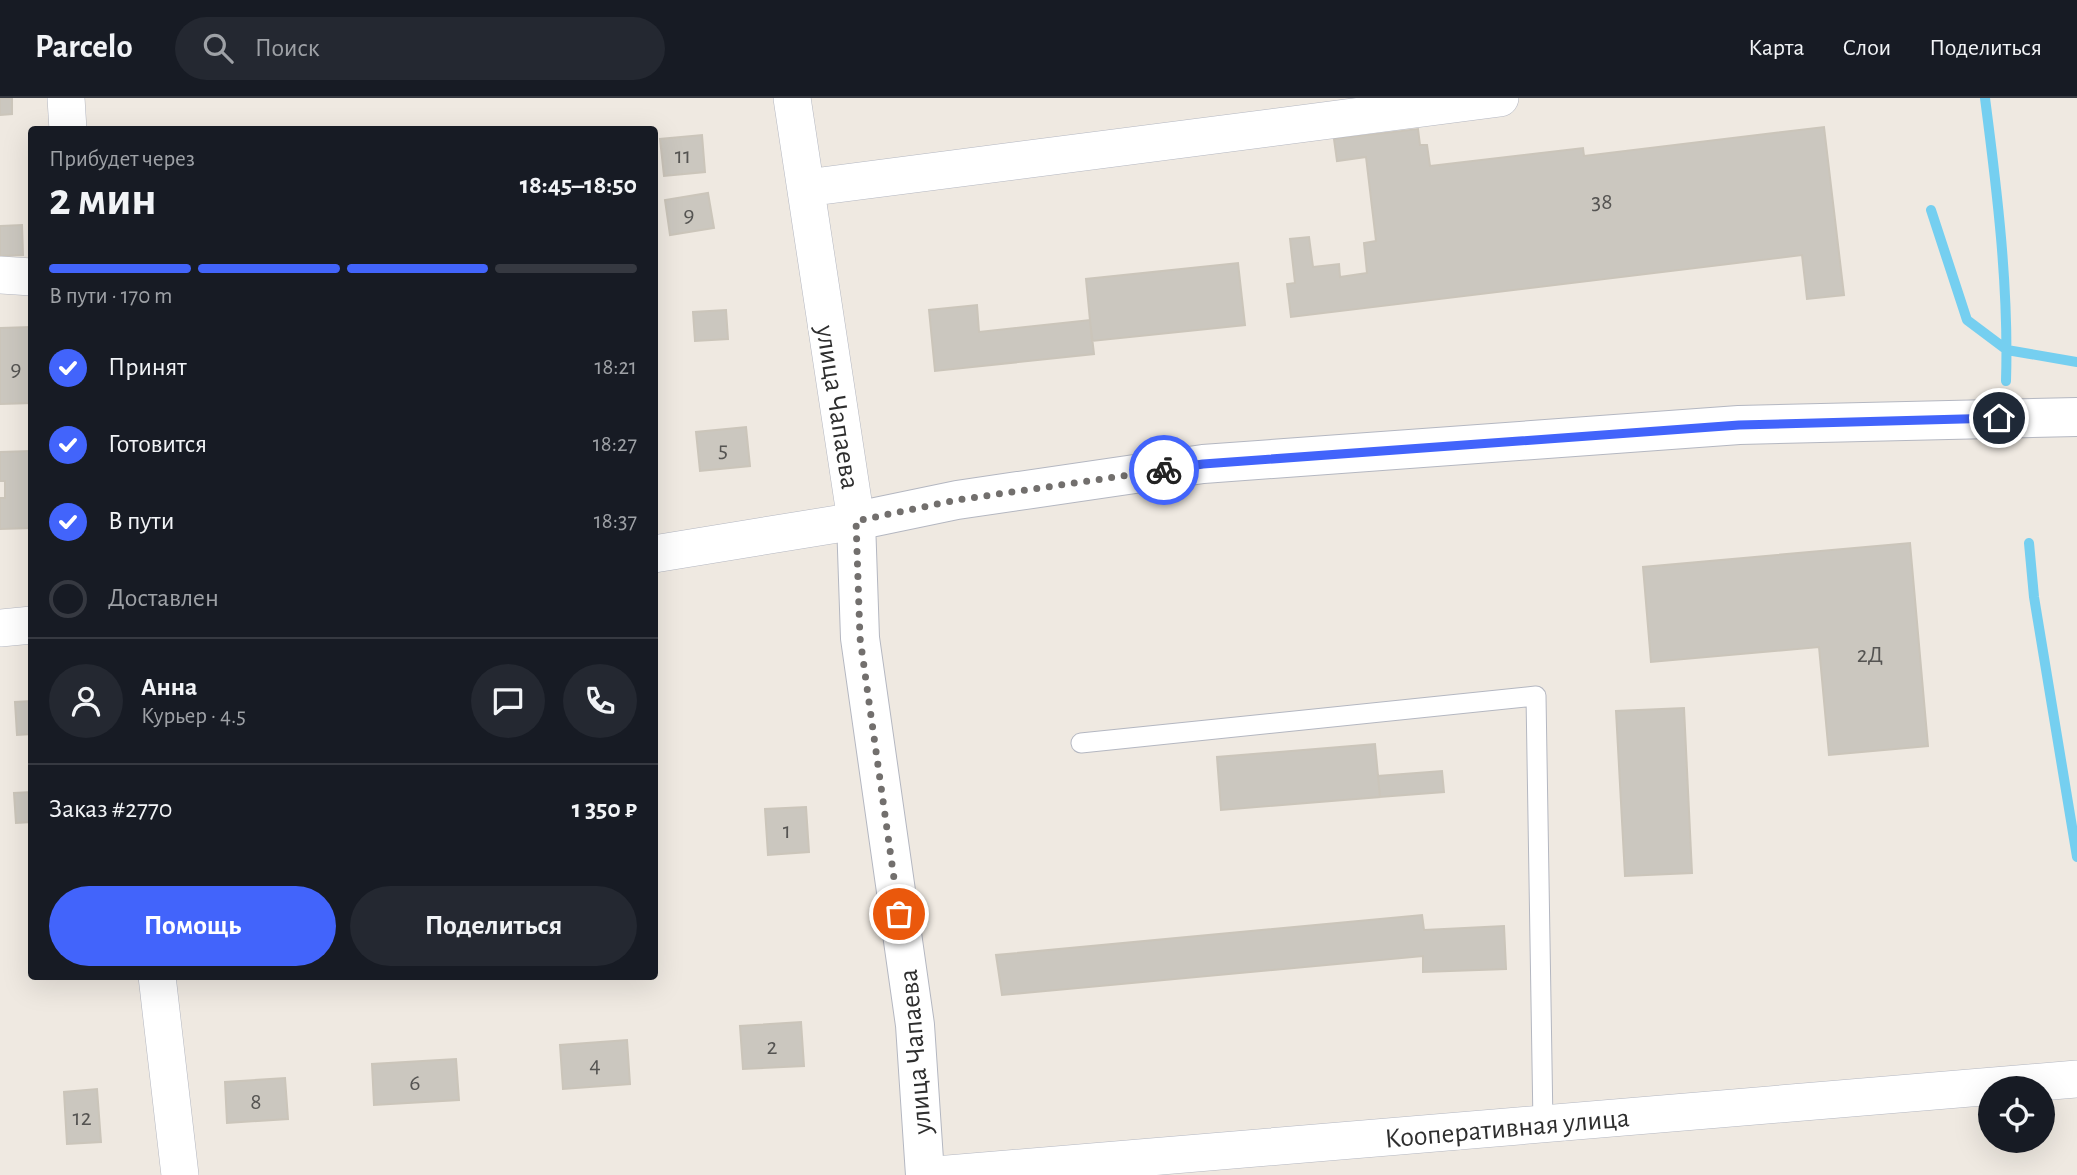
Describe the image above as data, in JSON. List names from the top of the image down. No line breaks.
{"streets":{"main road":["улица Чапаева"],"street":["Кооперативная улица"]},"house_numbers":["11","38","9","9","5","2Д","1","2","4","6","8","12"],"page":{"header":"Parcelo","search":"Поиск","nav":["Карта","Слои","Поделиться"],"heading":["2 мин","Прибудет через","18:45–18:50"],"panel":["Анна","Курьер · 4.5","Заказ #2770","1 350 ₽"],"bar":"В пути · 170 m","list":[["Принят","18:21"],["Готовится","18:27"],["В пути","18:37"],"Доставлен"],"buttons":["Помощь","Поделиться"]}}
